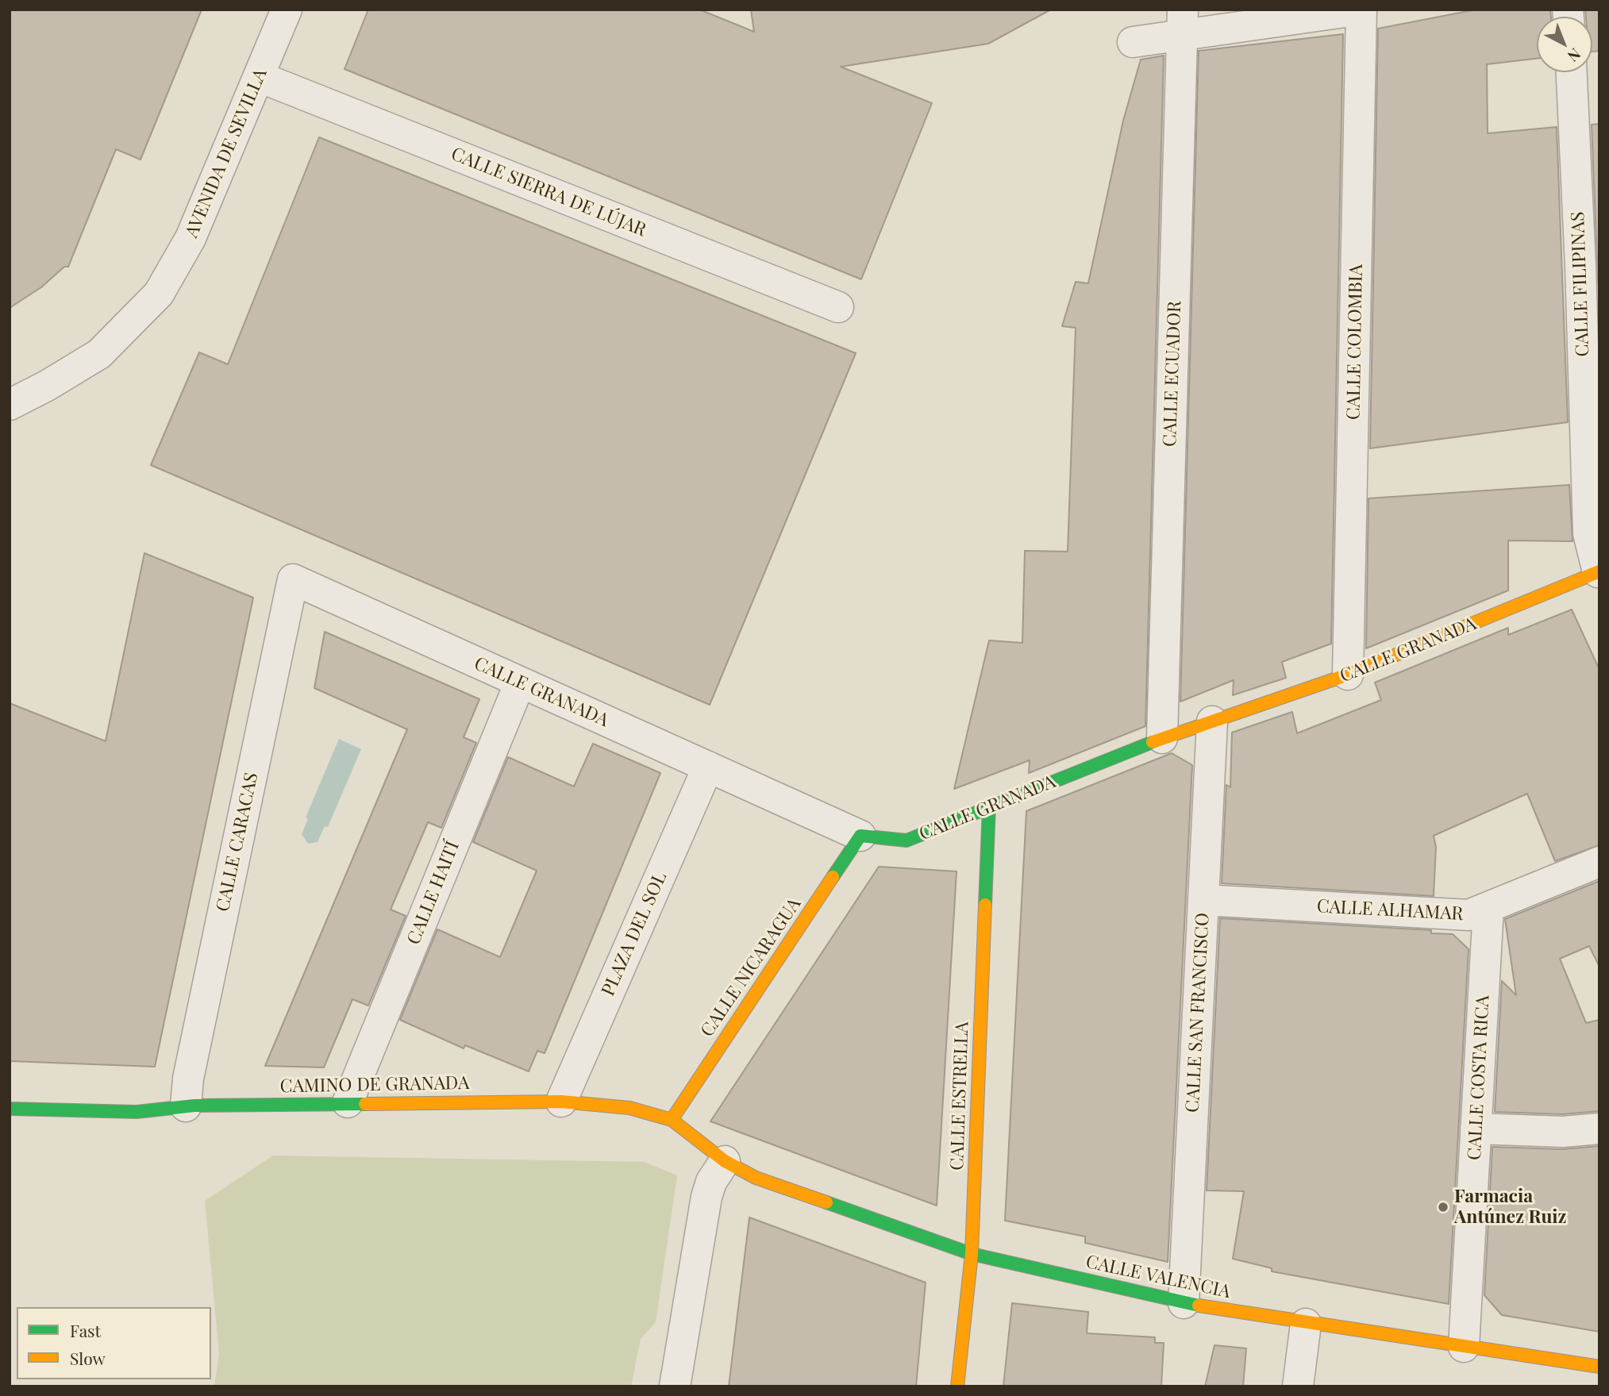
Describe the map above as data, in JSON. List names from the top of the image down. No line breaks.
{"streets":{"street":["AVENIDA DE SEVILLA","CALLE SIERRA DE LÚJAR","CALLE FILIPINAS","CALLE COLOMBIA","CALLE ECUADOR","CALLE GRANADA","CALLE CARACAS","CALLE HAITÍ","CALLE ALHAMAR","PLAZA DEL SOL","CALLE NICARAGUA","CALLE SAN FRANCISCO","CALLE COSTA RICA","CAMINO DE GRANADA","CALLE ESTRELLA","CALLE VALENCIA"]},"crossings":[["AVENIDA DE SEVILLA","CALLE SIERRA DE LÚJAR"],["CALLE FILIPINAS","CALLE GRANADA"],["CALLE COLOMBIA","CALLE GRANADA"],["CALLE ECUADOR","CALLE GRANADA"],["CALLE GRANADA","CALLE CARACAS"],["CALLE GRANADA","CALLE HAITÍ"],["CALLE GRANADA","PLAZA DEL SOL"],["CALLE GRANADA","CALLE NICARAGUA"],["CALLE GRANADA","CALLE SAN FRANCISCO"],["CALLE GRANADA","CALLE ESTRELLA"],["CALLE CARACAS","CAMINO DE GRANADA"],["CALLE HAITÍ","CAMINO DE GRANADA"],["CALLE ALHAMAR","CALLE SAN FRANCISCO"],["CALLE ALHAMAR","CALLE COSTA RICA"],["PLAZA DEL SOL","CAMINO DE GRANADA"],["CALLE NICARAGUA","CAMINO DE GRANADA"],["CALLE SAN FRANCISCO","CALLE VALENCIA"],["CALLE COSTA RICA","CALLE VALENCIA"],["CAMINO DE GRANADA","CALLE VALENCIA"],["CALLE ESTRELLA","CALLE VALENCIA"]],"places":["Farmacia Antúnez Ruiz"],"legend":["Fast","Slow"],"north":"bottom right"}
